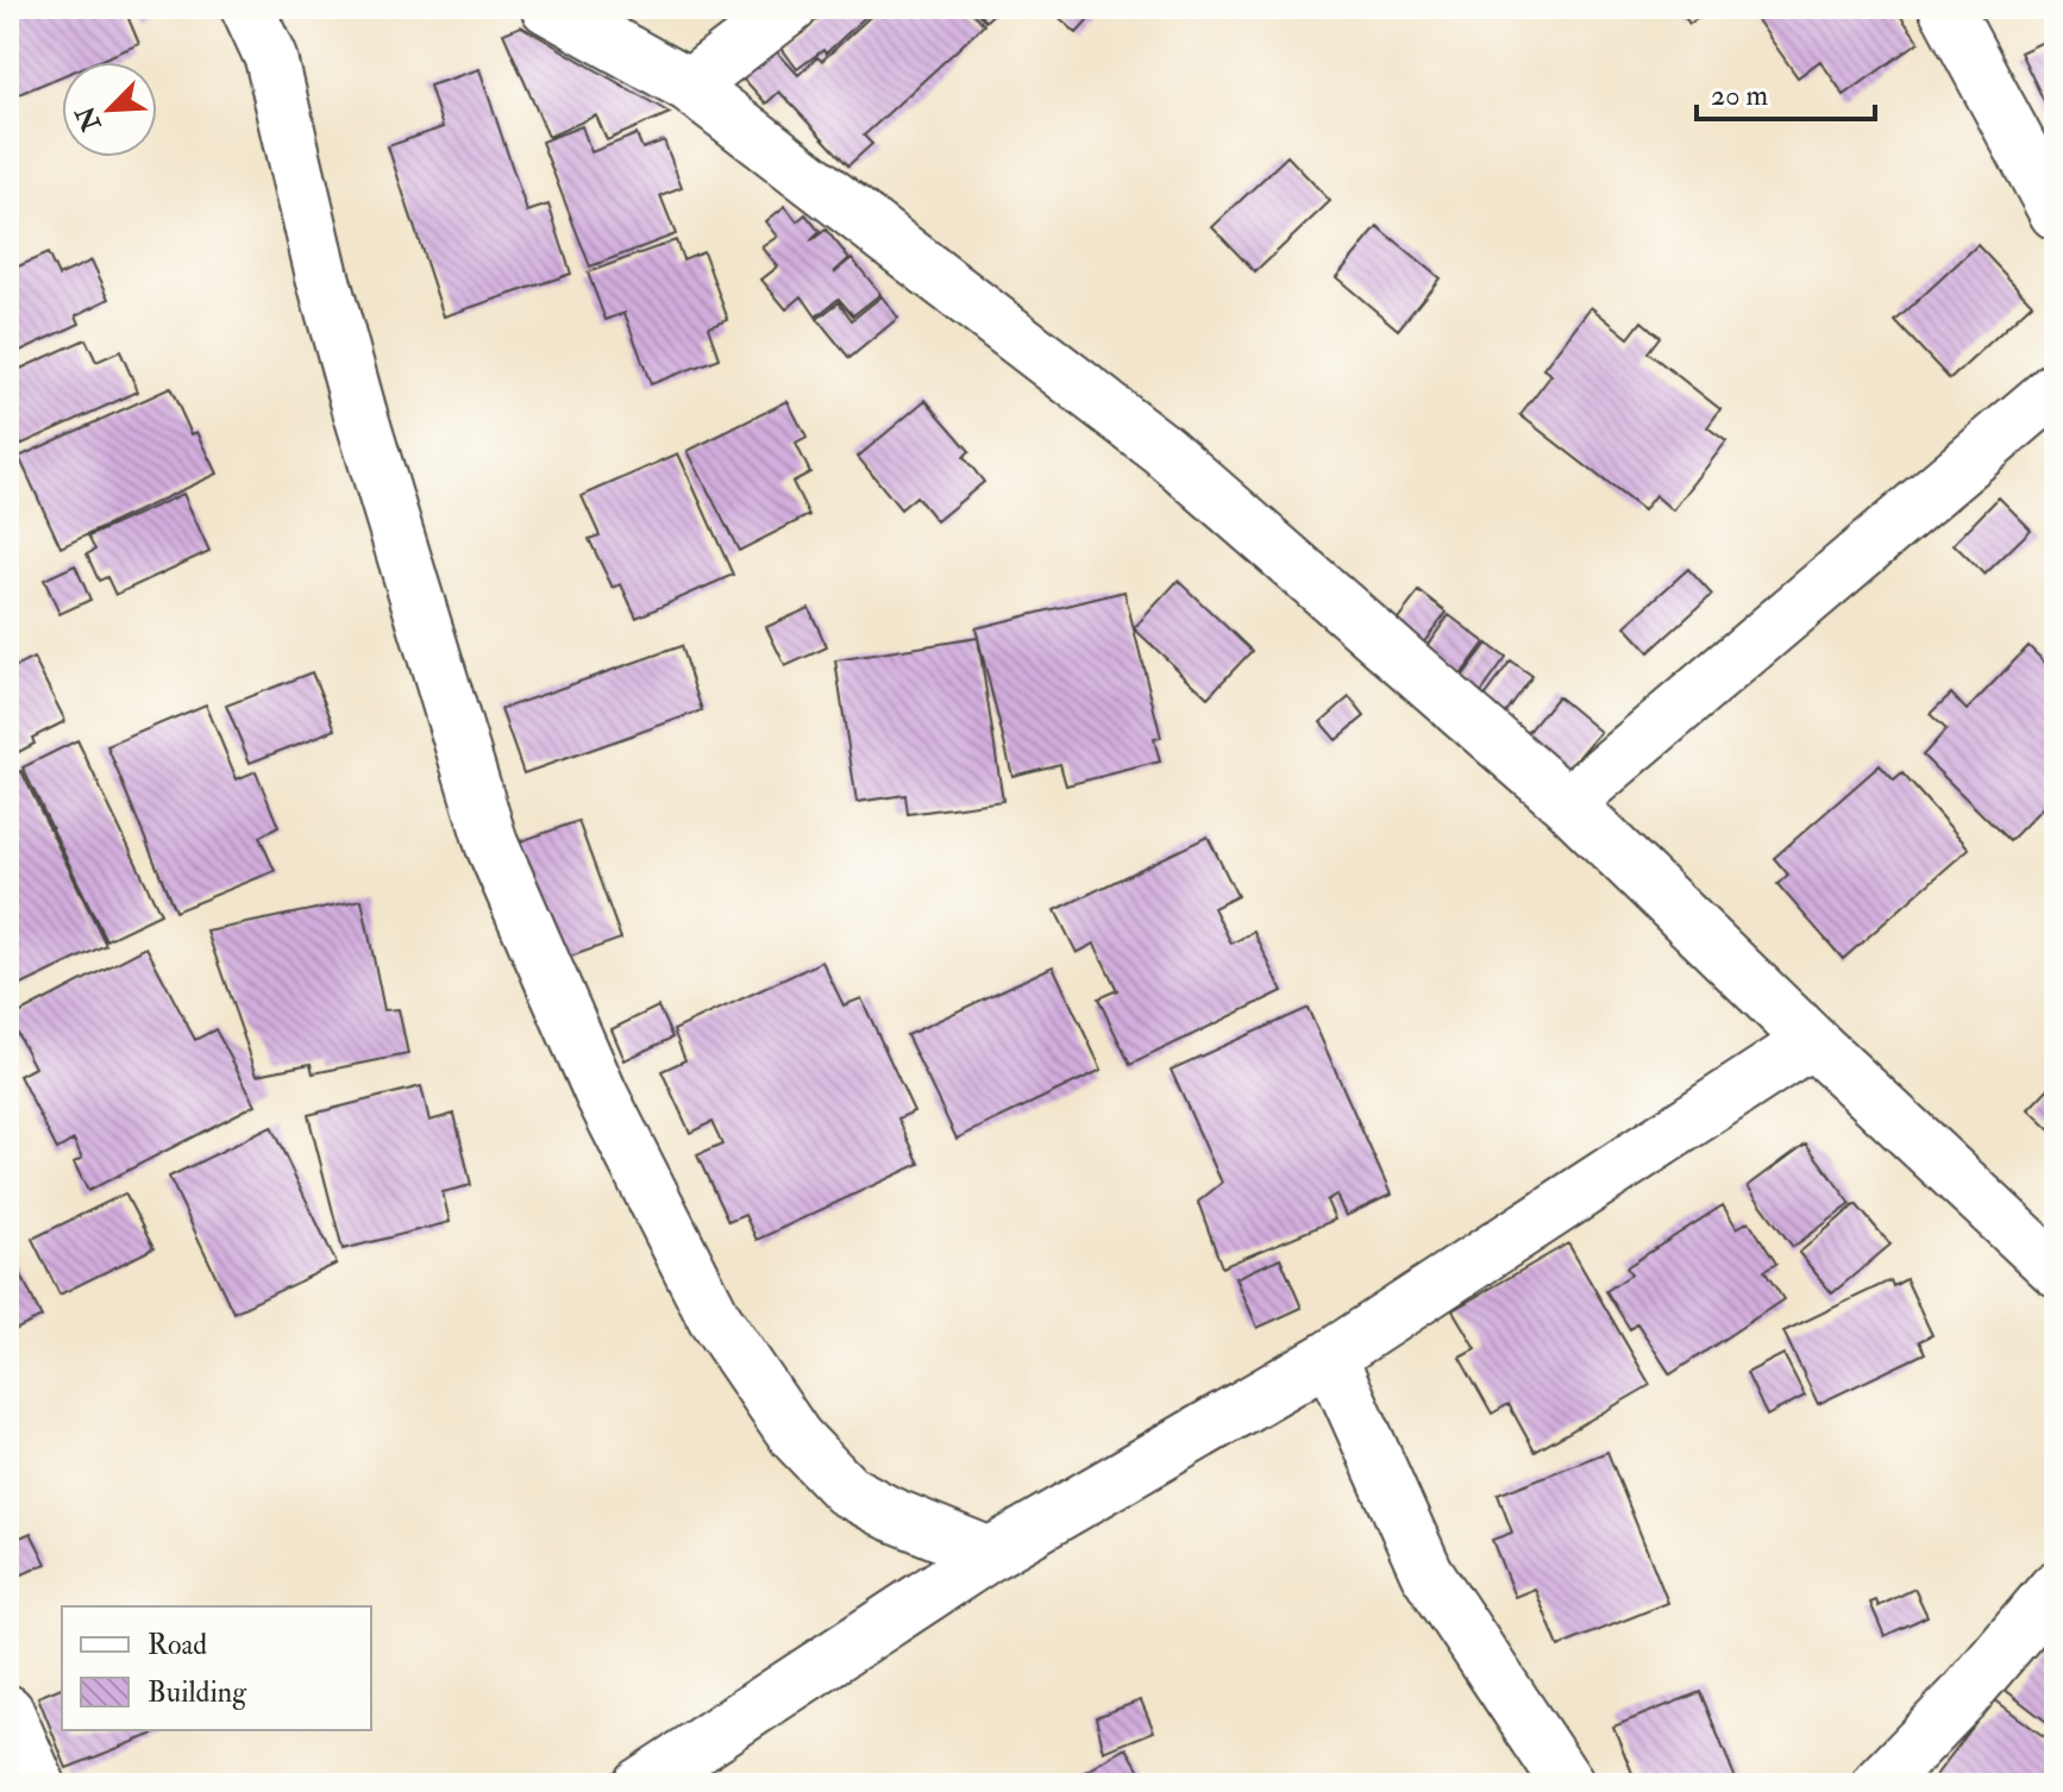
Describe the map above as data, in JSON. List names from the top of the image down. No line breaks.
{"legend":["Road","Building"],"scale_bar":"20 m","north":"bottom left"}
